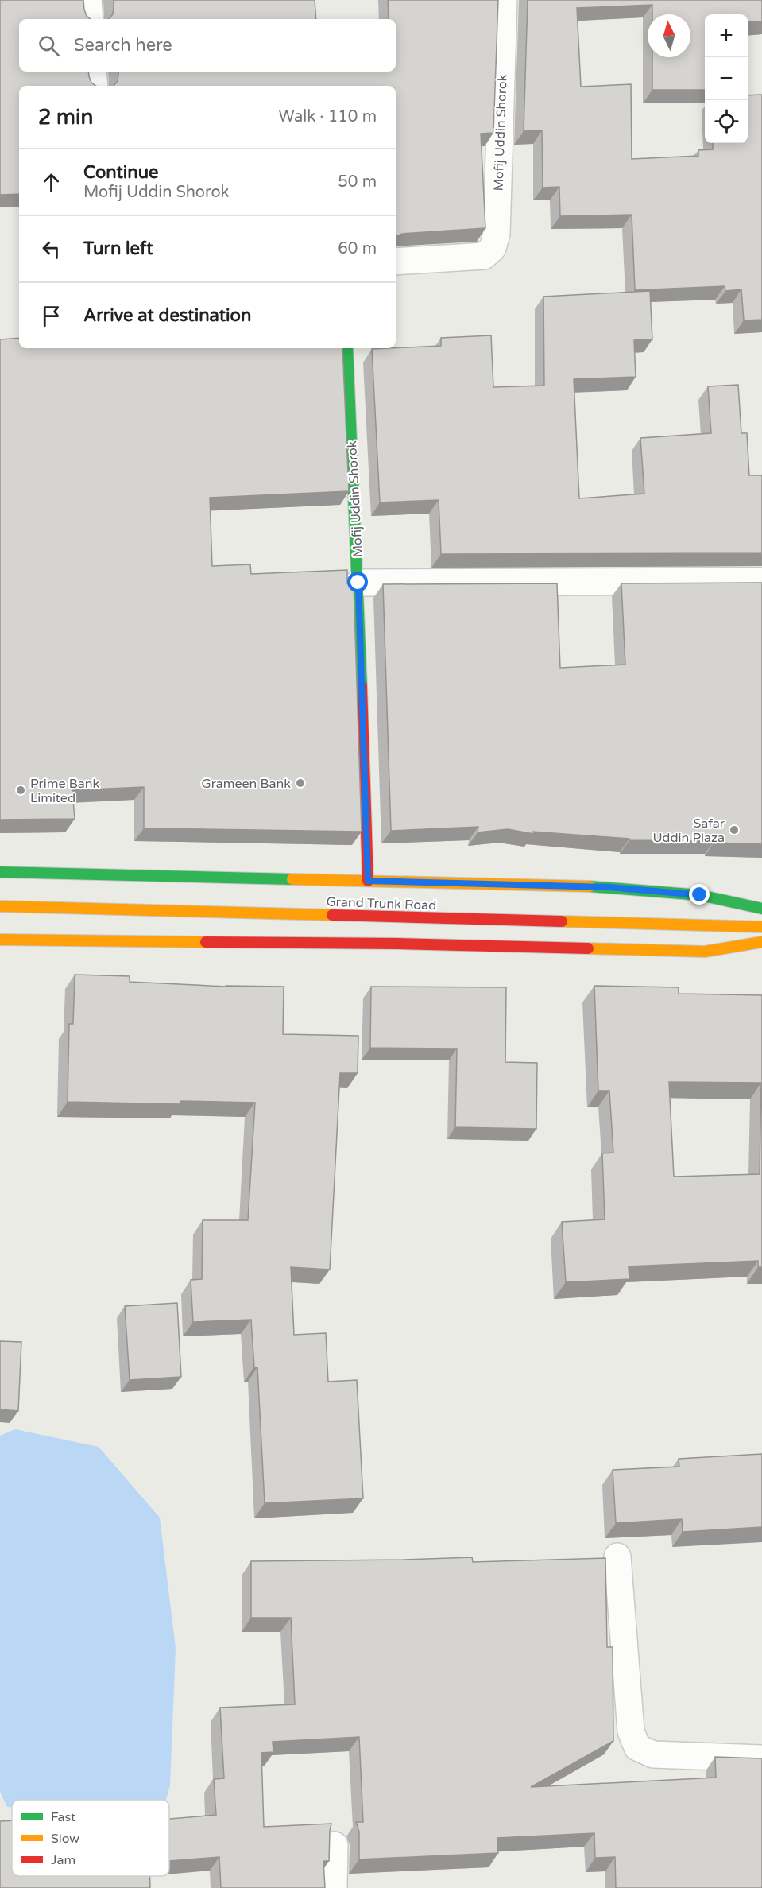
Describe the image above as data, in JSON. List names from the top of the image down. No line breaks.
{"streets":{"main road":["Mofij Uddin Shorok","Grand Trunk Road"]},"places":["Grameen Bank","Prime Bank Limited","Safar Uddin Plaza"],"legend":["Fast","Slow","Jam"],"north":"top","page":{"map_buttons":["+","−"],"search":"Search here","heading":["2 min","Walk · 110 m"],"list":[["Continue","Mofij Uddin Shorok","50 m"],["Turn left","60 m"],"Arrive at destination"]}}
